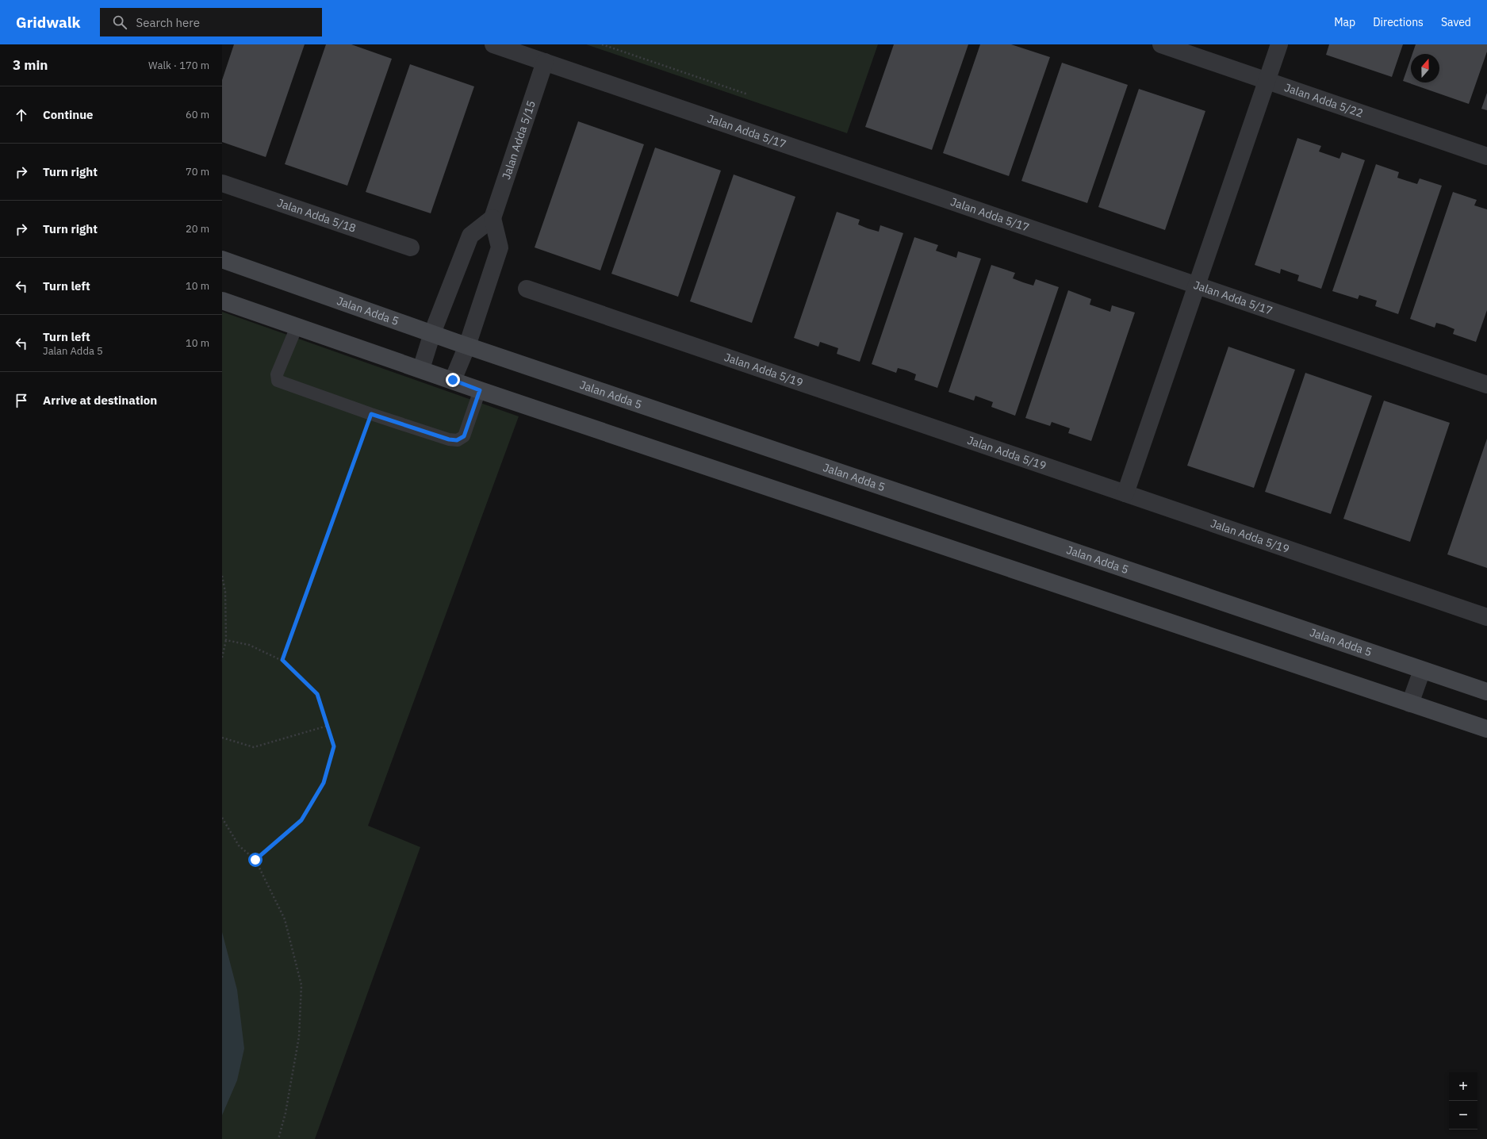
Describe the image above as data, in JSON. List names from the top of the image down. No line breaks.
{"streets":{"main road":["Jalan Adda 5"],"street":["Jalan Adda 5/22","Jalan Adda 5/17","Jalan Adda 5/15","Jalan Adda 5/18","Jalan Adda 5/19"]},"crossings":[["Jalan Adda 5/17","Jalan Adda 5/15"]],"north":"top","page":{"header":"Gridwalk","search":"Search here","nav":["Map","Directions","Saved"],"heading":["3 min","Walk · 170 m"],"list":[["Continue","60 m"],["Turn right","70 m"],["Turn right","20 m"],["Turn left","10 m"],["Turn left","Jalan Adda 5","10 m"],"Arrive at destination"],"map_buttons":["+","−"]}}
